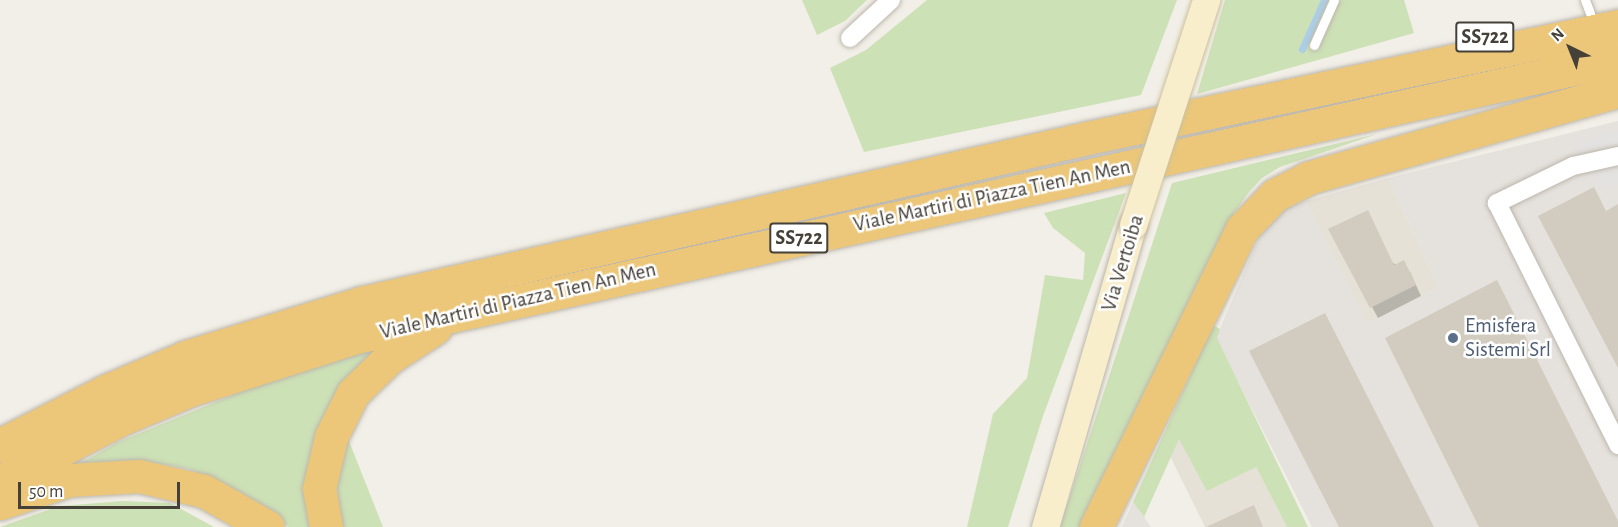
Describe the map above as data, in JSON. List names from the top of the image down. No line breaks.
{"streets":{"highway":["SS722","Viale Martiri di Piazza Tien An Men"],"main road":["Via Vertoiba"]},"crossings":[["SS722","Viale Martiri di Piazza Tien An Men"]],"places":["Emisfera Sistemi Srl"],"scale_bar":"50 m","north":"top left"}
